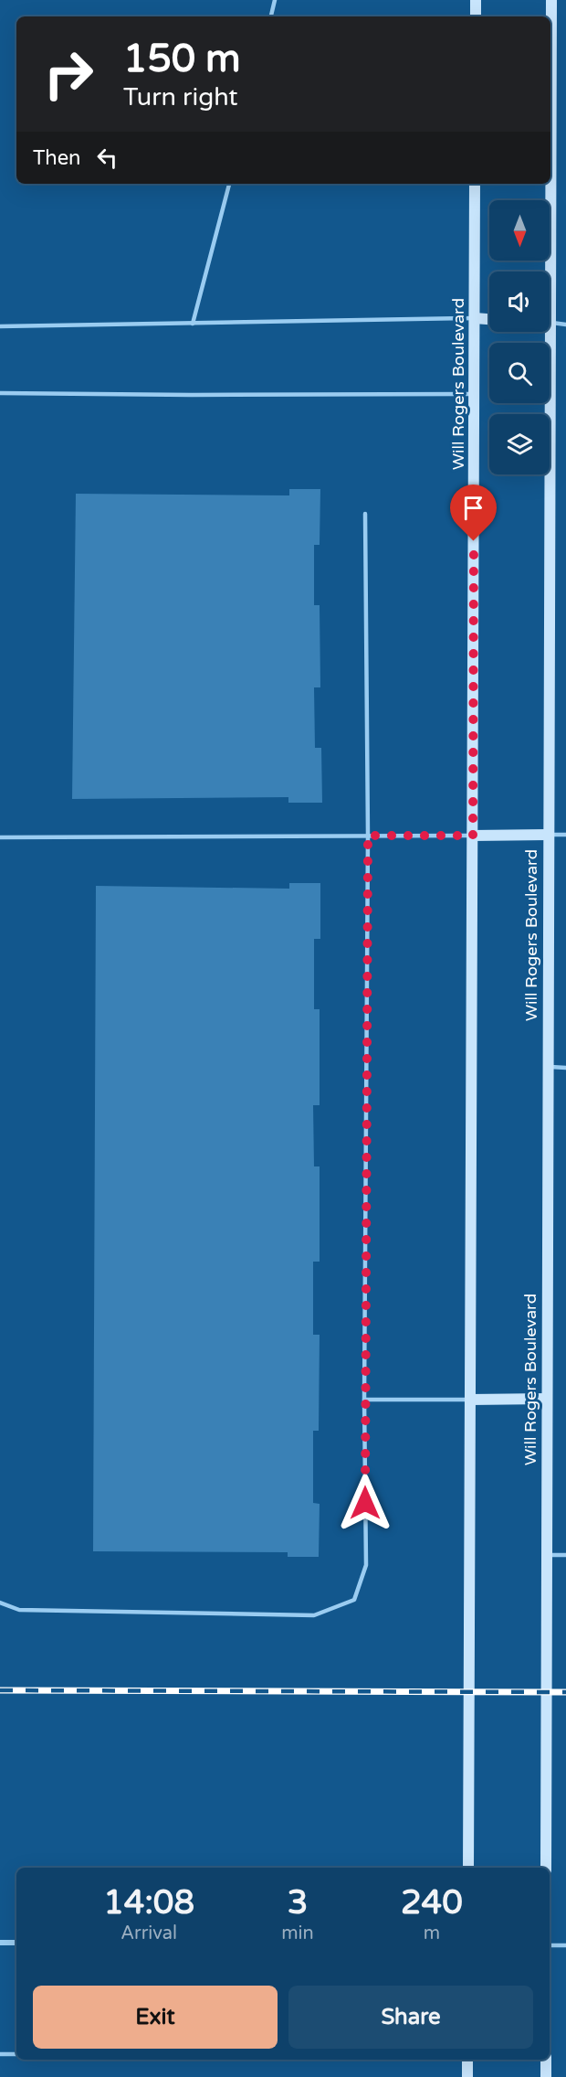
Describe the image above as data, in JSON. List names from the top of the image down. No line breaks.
{"streets":{"main road":["Will Rogers Boulevard"]},"north":"bottom","page":{"turn":["150 m","Turn right"],"then":"Then","eta":["14:08","Arrival","3","min","240","m"],"buttons":["Exit","Share"]}}
